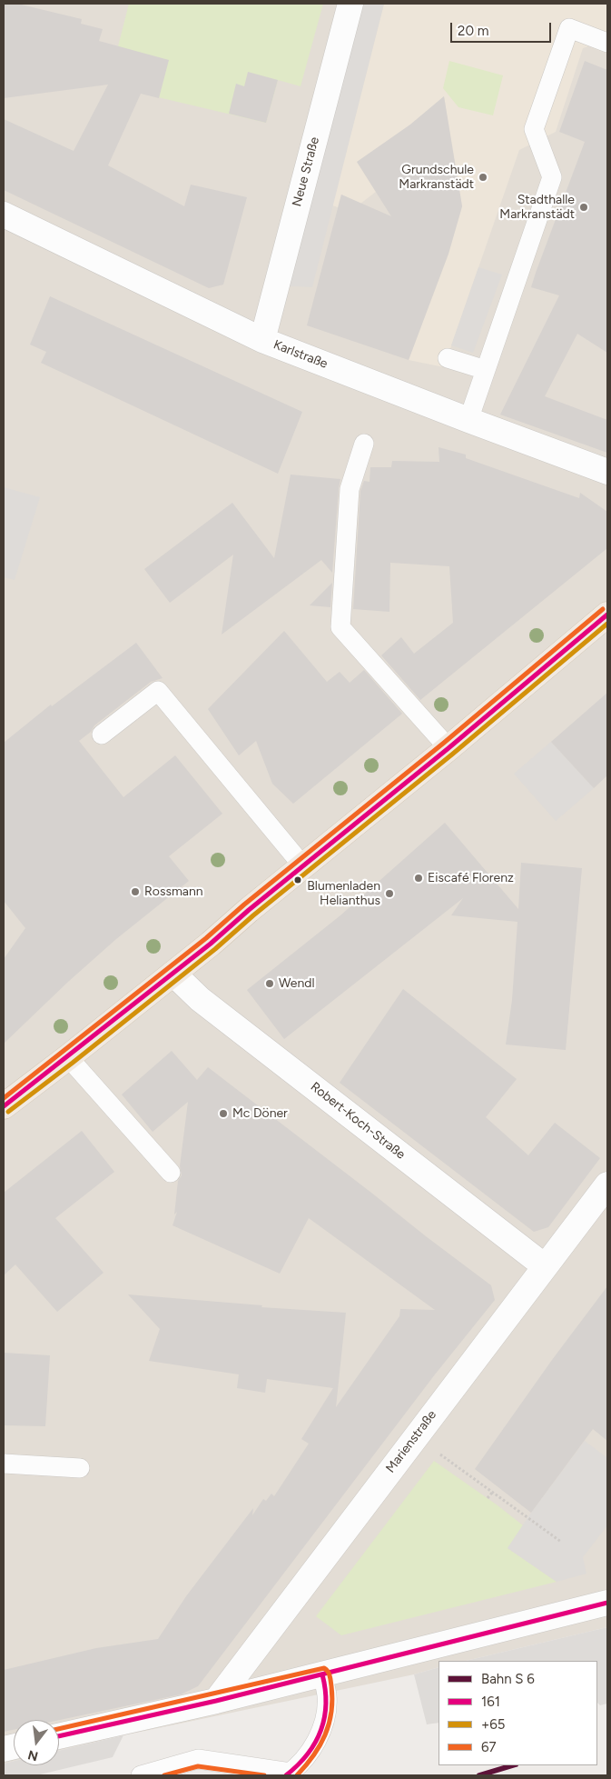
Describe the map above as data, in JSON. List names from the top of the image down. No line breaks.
{"streets":{"street":["Neue Straße","Karlstraße","Robert-Koch-Straße","Marienstraße"]},"crossings":[["Neue Straße","Karlstraße"],["Robert-Koch-Straße","Marienstraße"]],"places":["Grundschule Markranstädt","Stadthalle Markranstädt","Eiscafé Florenz","Rossmann","Blumenladen Helianthus","Wendl","Mc Döner"],"lines":["transit line 67","transit line 161","transit line +65"],"legend":["Bahn S 6","161","+65","67"],"scale_bar":"20 m","north":"bottom"}
